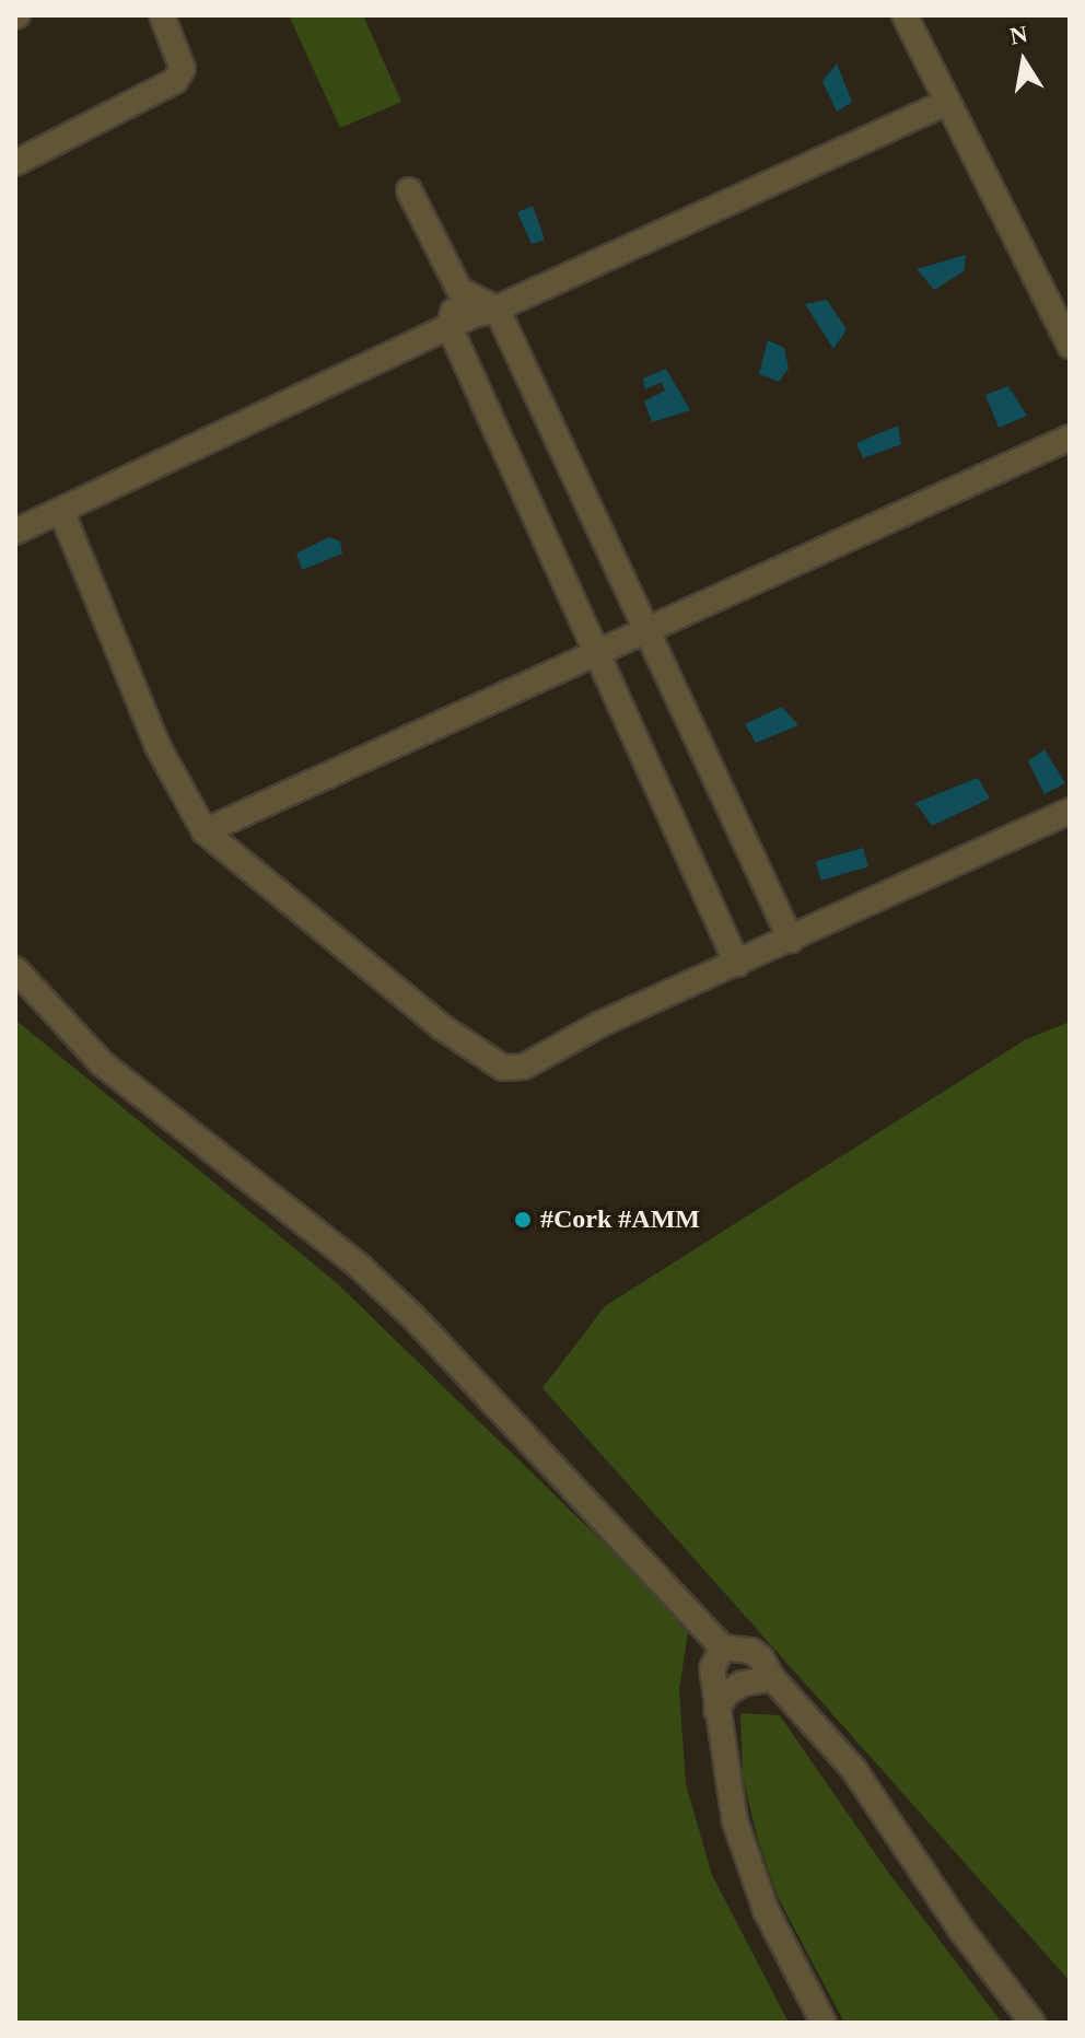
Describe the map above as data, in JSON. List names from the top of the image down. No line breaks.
{"places":["#Cork #AMM"],"north":"top"}
